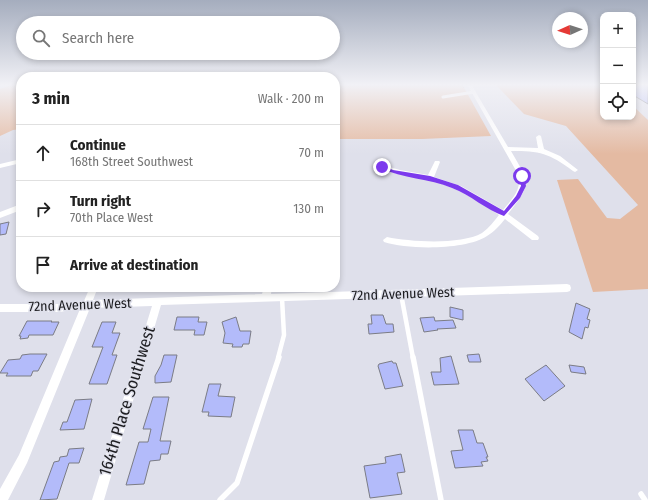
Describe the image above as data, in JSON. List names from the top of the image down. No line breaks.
{"streets":{"street":["72nd Avenue West","164th Place Southwest"]},"crossings":[["72nd Avenue West","164th Place Southwest"]],"north":"left","page":{"map_buttons":["+","−"],"search":"Search here","heading":["3 min","Walk · 200 m"],"list":[["Continue","168th Street Southwest","70 m"],["Turn right","70th Place West","130 m"],"Arrive at destination"]}}
